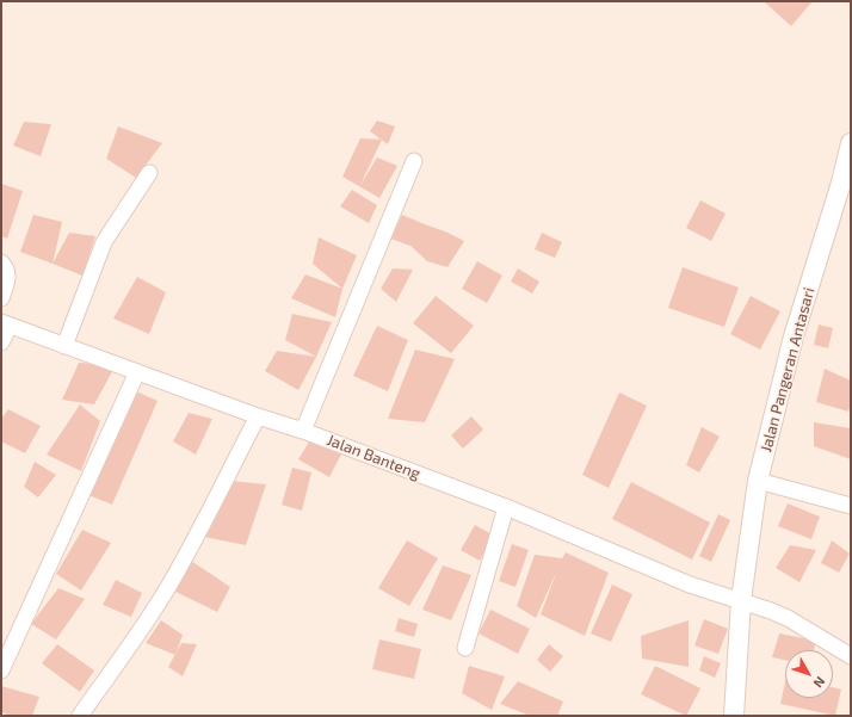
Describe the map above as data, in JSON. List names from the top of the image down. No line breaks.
{"streets":{"street":["Jalan Pangeran Antasari","Jalan Banteng"]},"crossings":[["Jalan Pangeran Antasari","Jalan Banteng"]],"north":"bottom right"}
